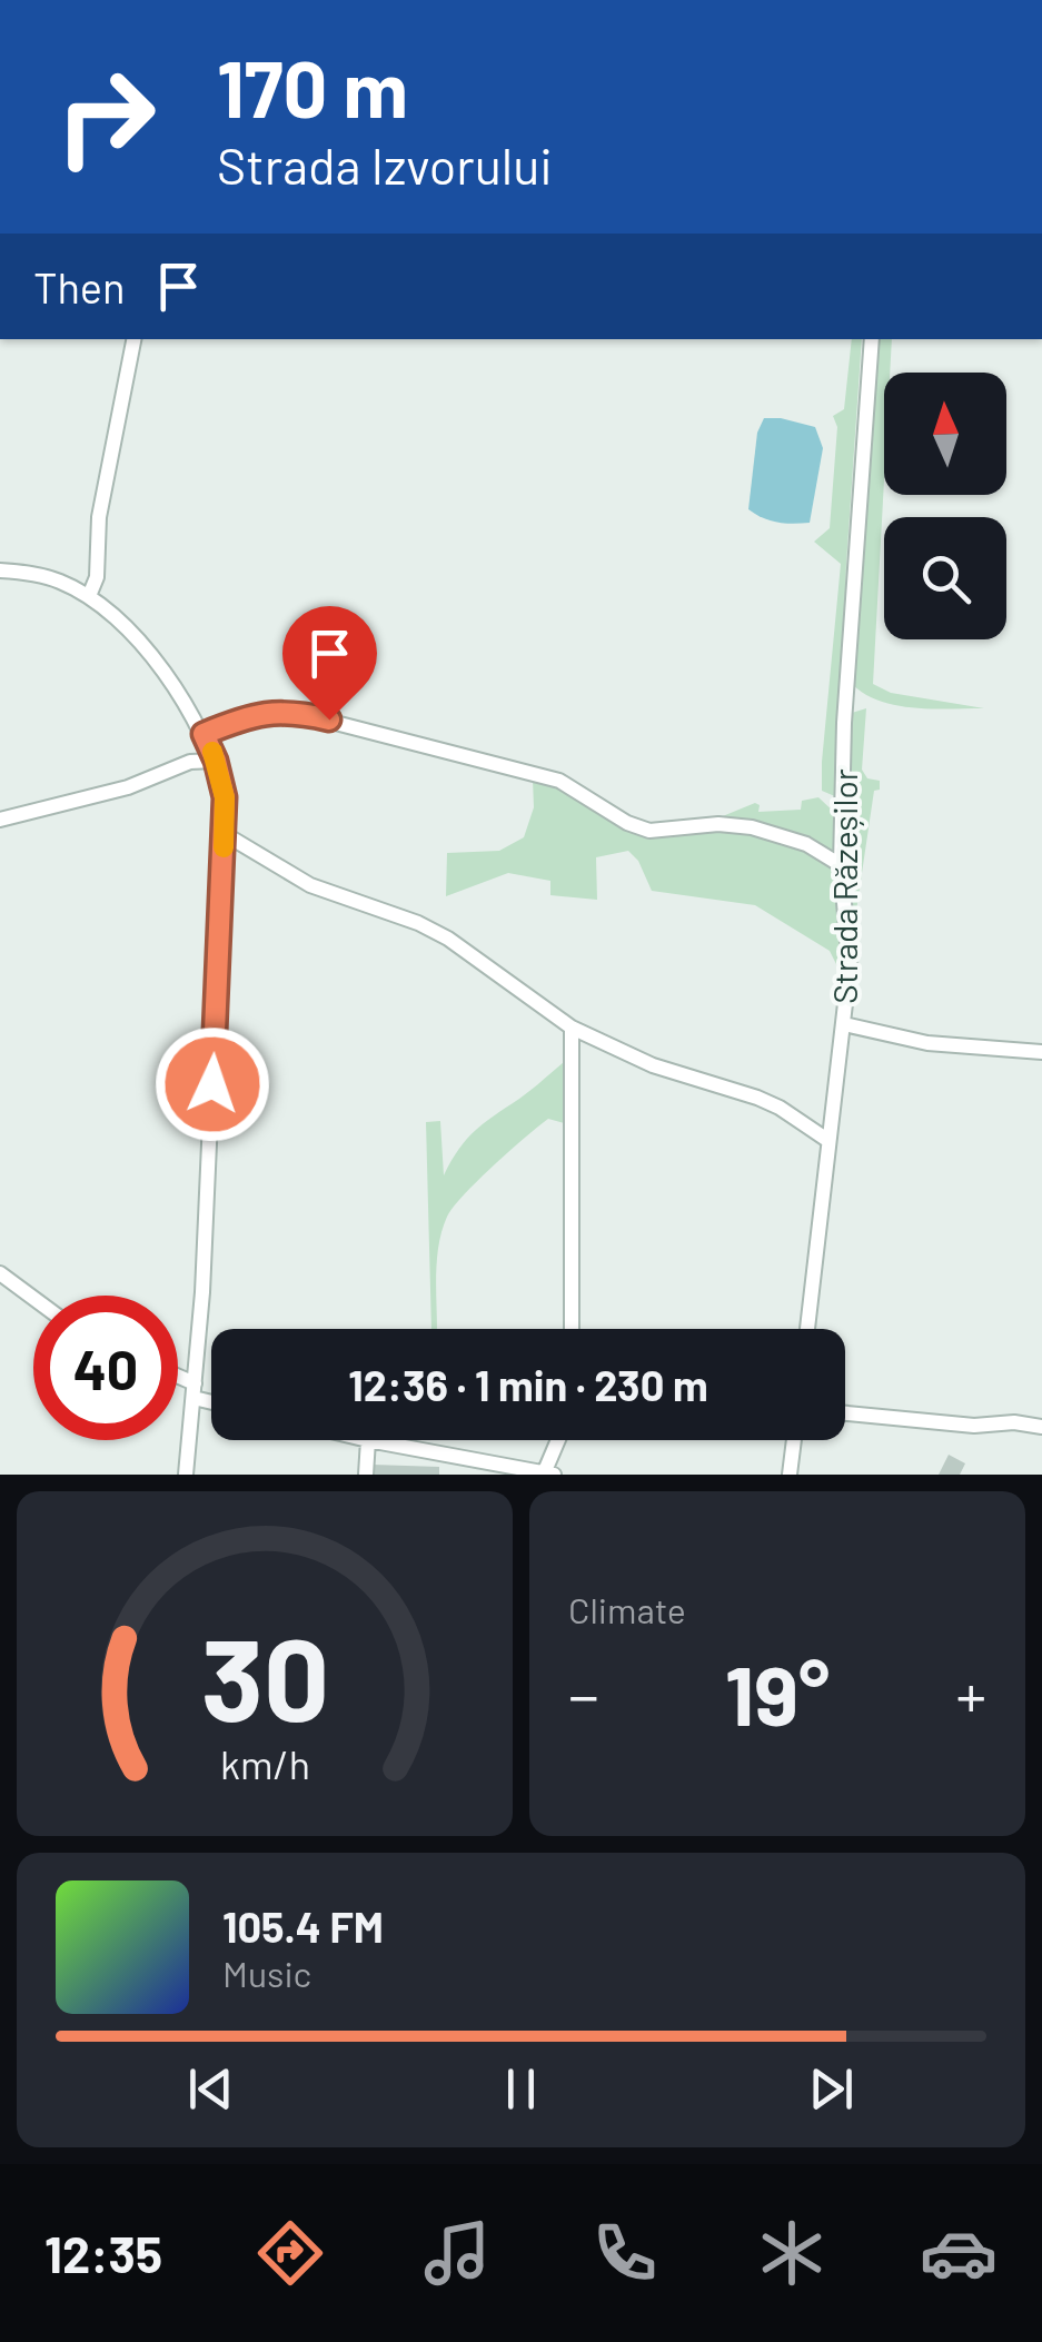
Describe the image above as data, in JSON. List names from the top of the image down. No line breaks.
{"streets":{"street":["Strada Răzeșilor"]},"north":"top","page":{"turn":["170 m","Strada Izvorului"],"then":"Then","limit":"40","trip":"12:36 · 1 min · 230 m","tile":"Climate","heat":["−","19°","+"],"song":["105.4 FM","Music"],"tabs":"12:35","gauge":["30","km/h"]}}
